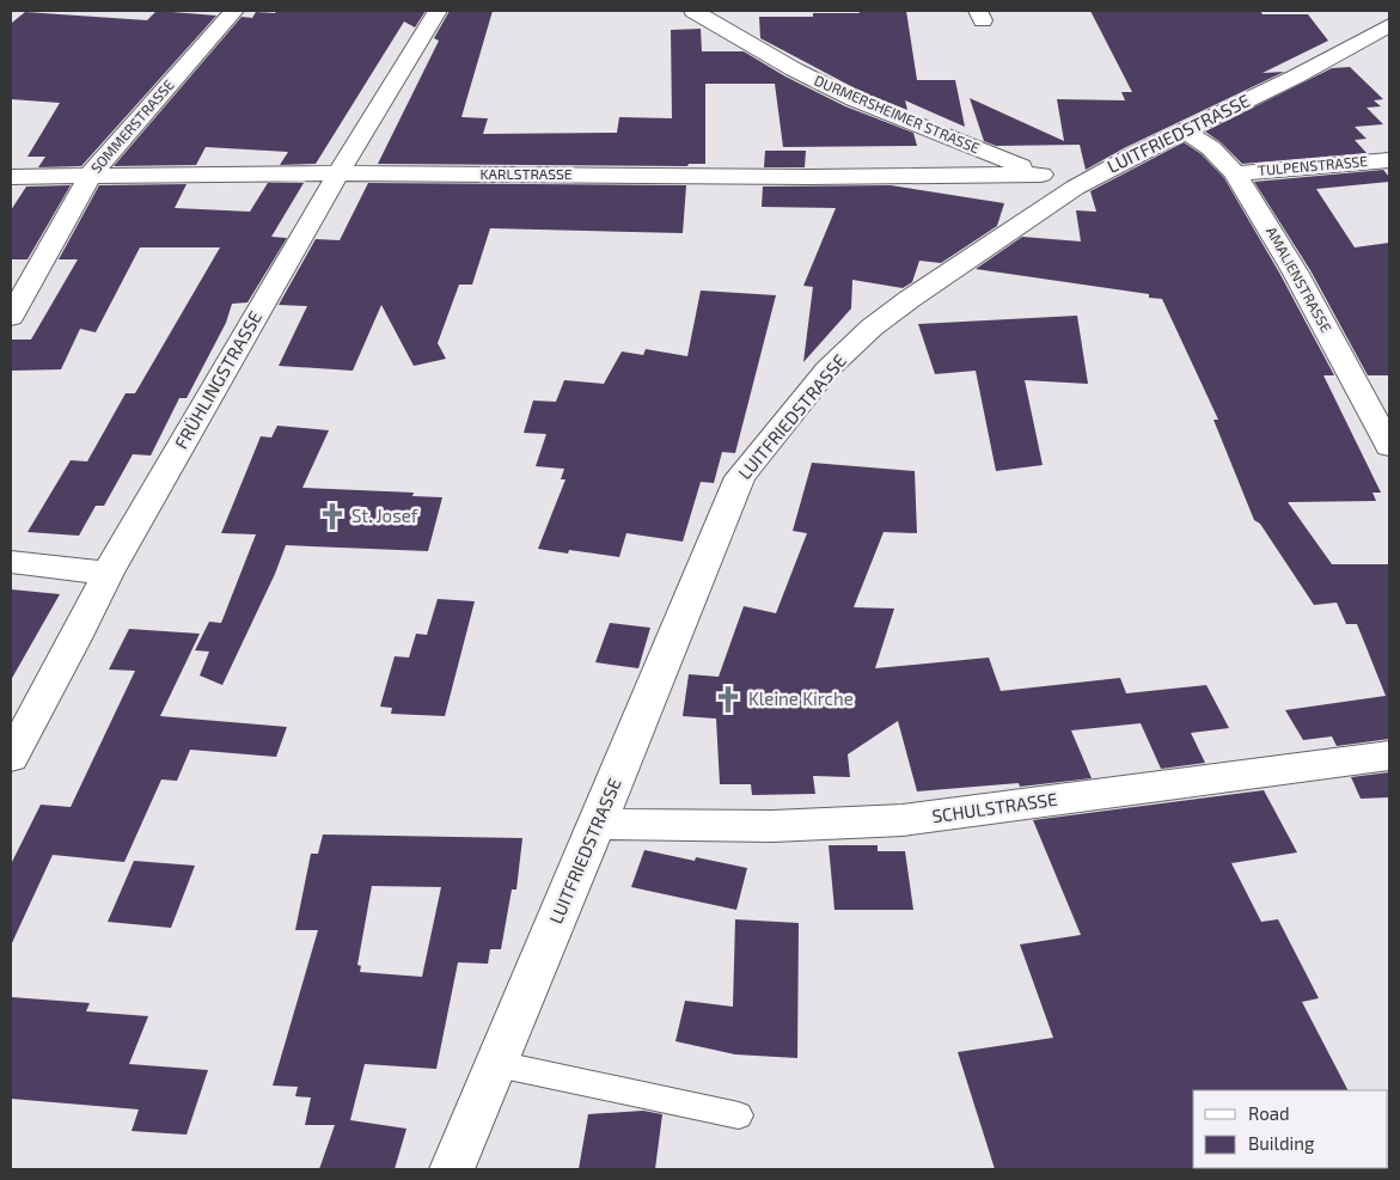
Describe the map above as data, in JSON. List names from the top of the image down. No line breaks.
{"streets":{"street":["DURMERSHEIMER STRASSE","SOMMERSTRASSE","LUITFRIEDSTRASSE","TULPENSTRASSE","KARLSTRASSE","AMALIENSTRASSE","FRÜHLINGSTRASSE","SCHULSTRASSE"]},"crossings":[["DURMERSHEIMER STRASSE","LUITFRIEDSTRASSE"],["DURMERSHEIMER STRASSE","KARLSTRASSE"],["SOMMERSTRASSE","KARLSTRASSE"],["LUITFRIEDSTRASSE","KARLSTRASSE"],["LUITFRIEDSTRASSE","AMALIENSTRASSE"],["LUITFRIEDSTRASSE","SCHULSTRASSE"],["TULPENSTRASSE","AMALIENSTRASSE"],["KARLSTRASSE","FRÜHLINGSTRASSE"]],"places":{"church":["St. Josef","Kleine Kirche"]},"legend":["Road","Building"]}
